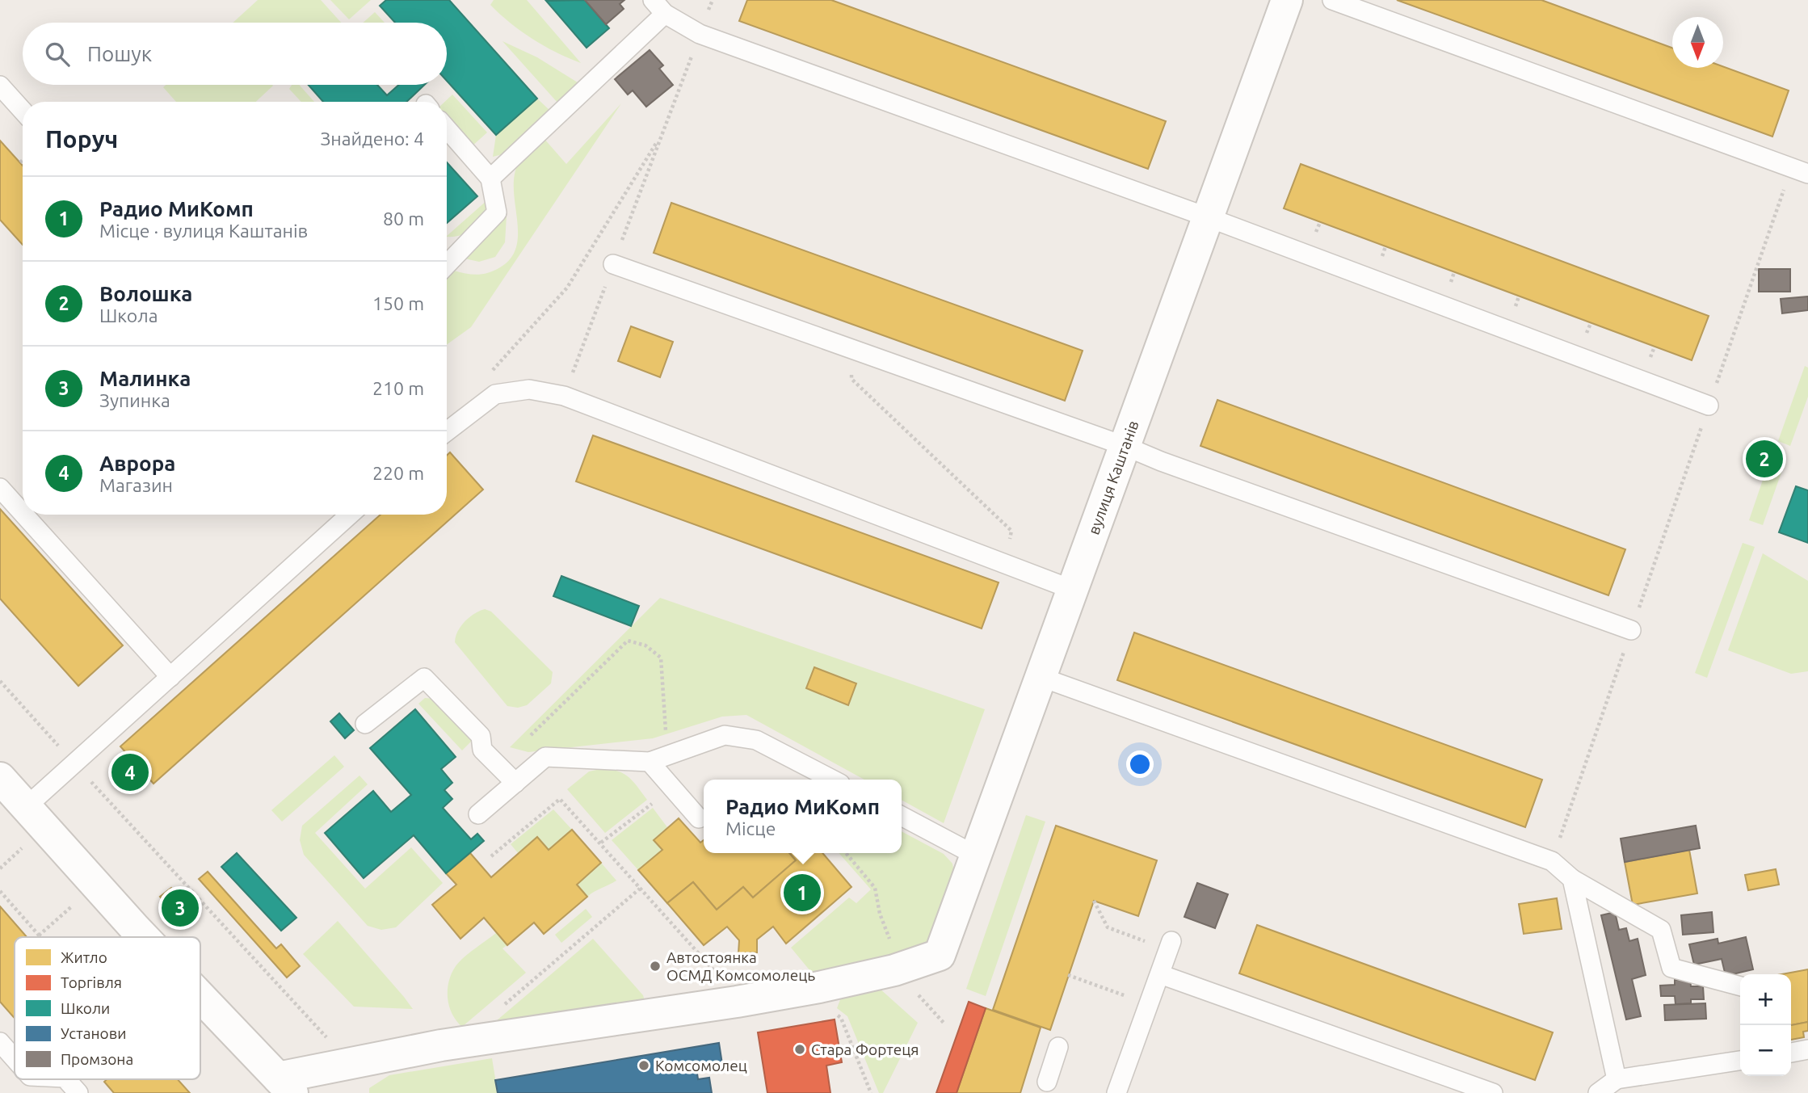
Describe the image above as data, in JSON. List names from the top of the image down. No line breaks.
{"streets":{"street":["вулиця Каштанів"]},"places":["Автостоянка ОСМД Комсомолець","Стара Фортеця","Комсомолец"],"legend":["Житло","Торгівля","Школи","Установи","Промзона"],"north":"bottom","page":{"search":"Пошук","heading":["Поруч","Знайдено: 4"],"list":[{"mark":"1","name":"Радио МиКомп","note":"Місце · вулиця Каштанів","value":"80 m"},{"mark":"2","name":"Волошка","note":"Школа","value":"150 m"},{"mark":"3","name":"Малинка","note":"Зупинка","value":"210 m"},{"mark":"4","name":"Аврора","note":"Магазин","value":"220 m"}],"pins":["2","4","1","3"],"popup":["Радио МиКомп","Місце"],"map_buttons":["+","−"]}}
